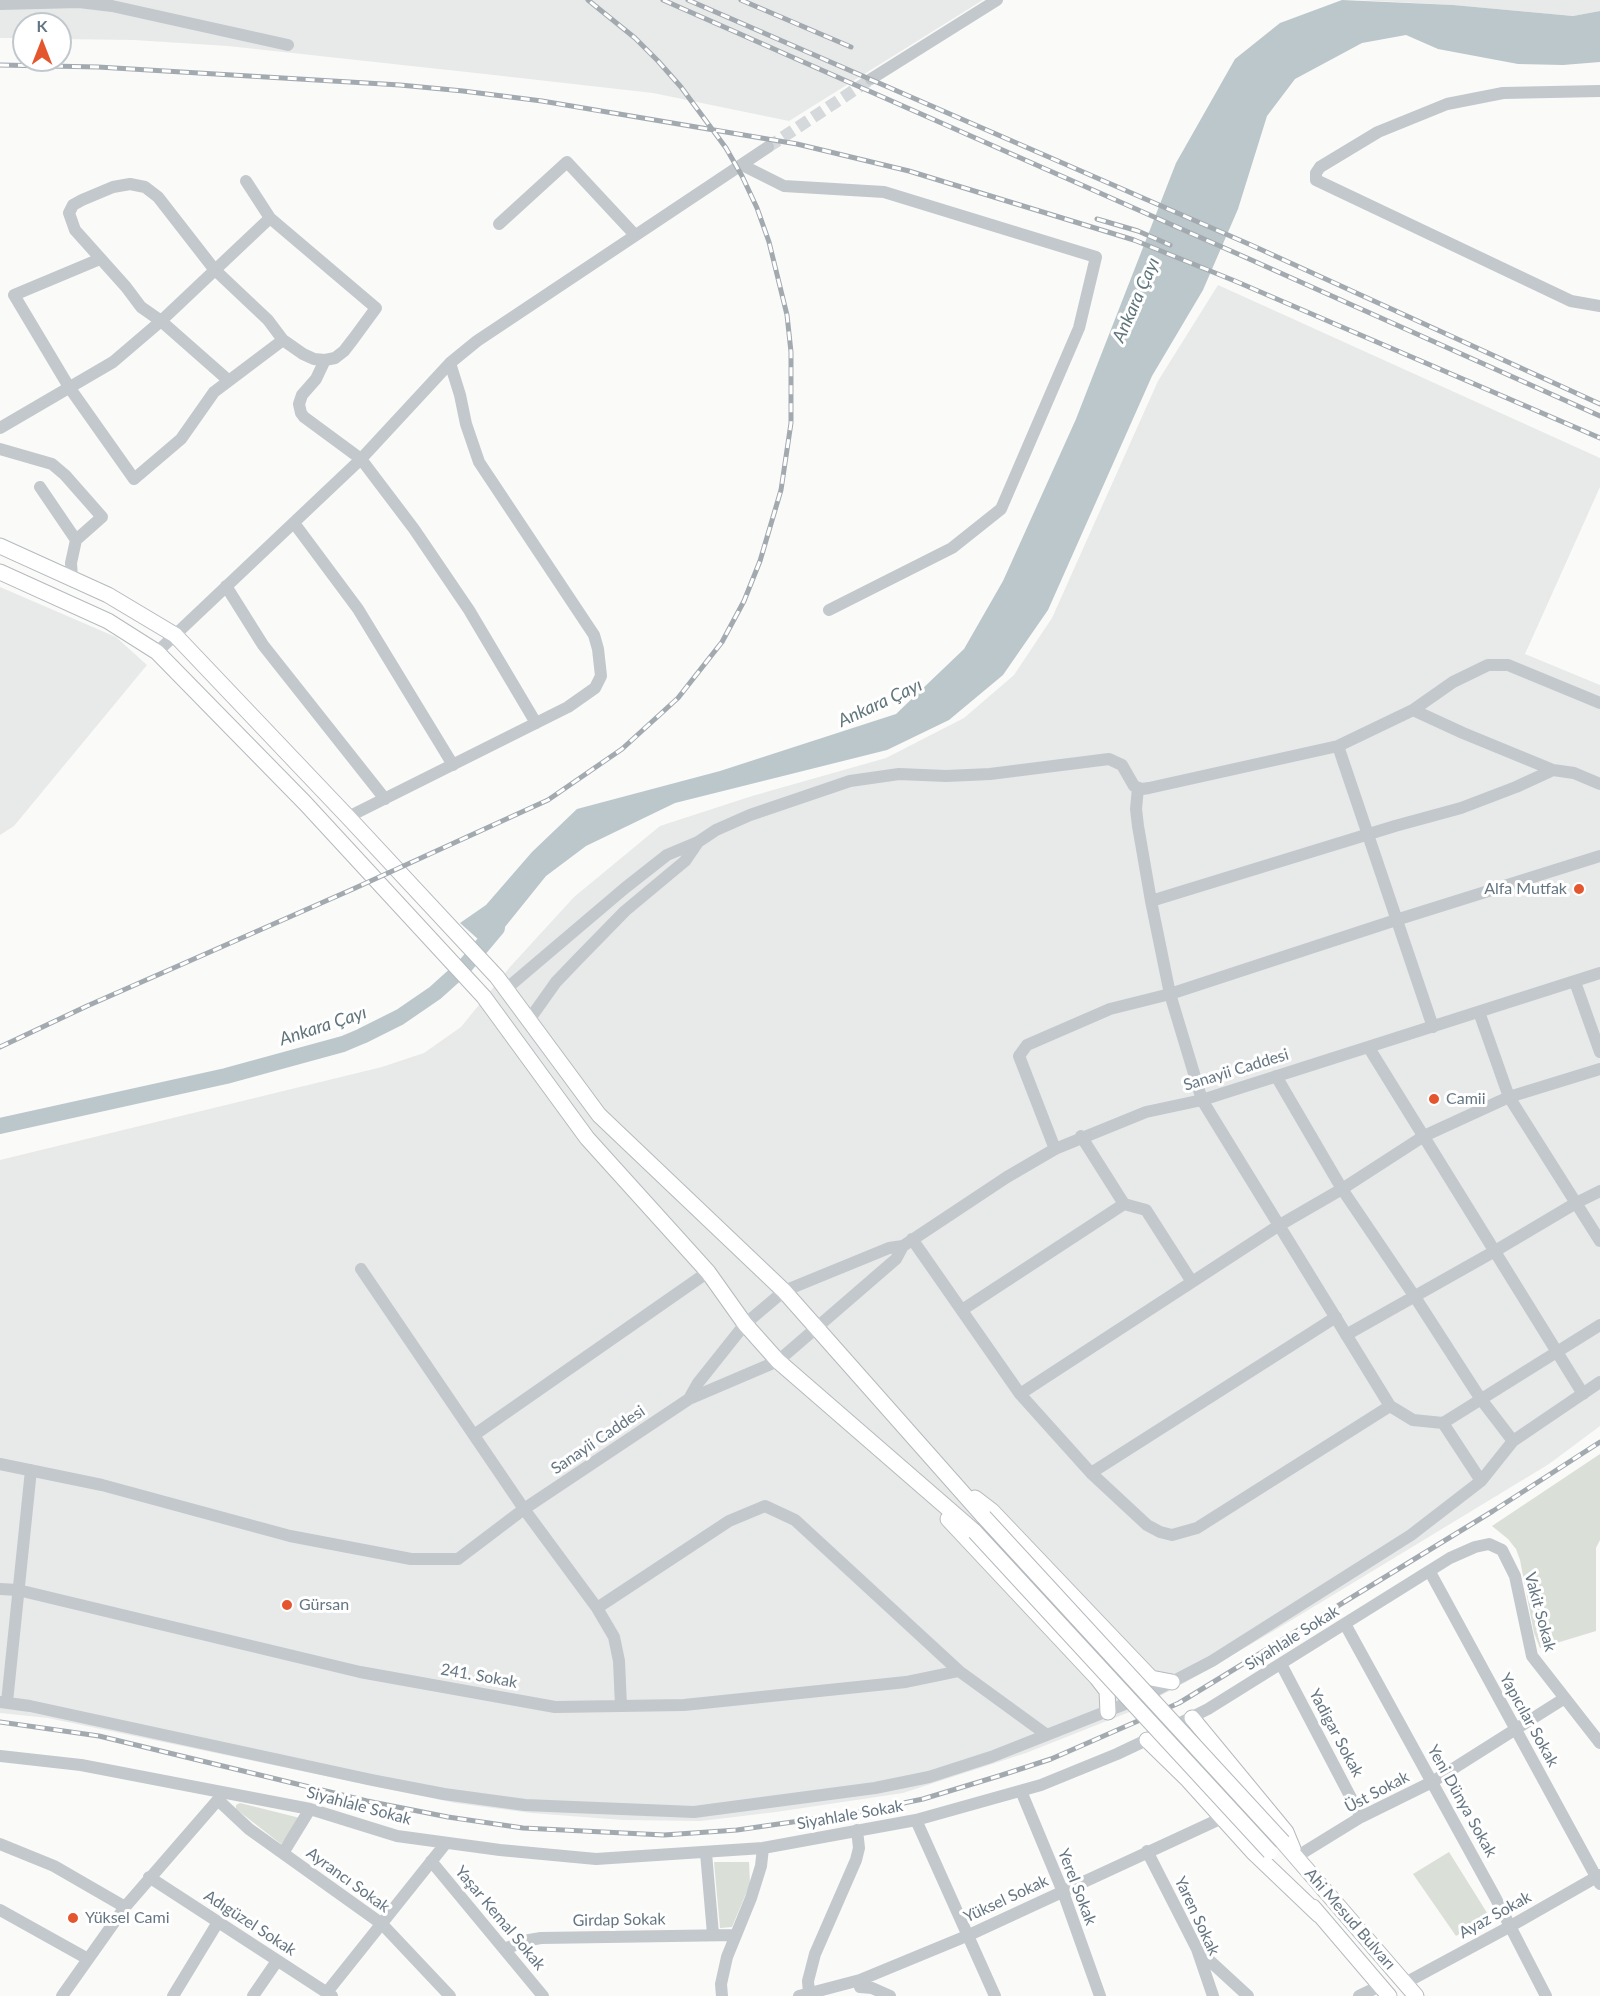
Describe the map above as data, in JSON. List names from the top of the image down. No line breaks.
{"streets":{"main road":["Ahi Mesud Bulvarı"],"street":["Sanayii Caddesi","Vakit Sokak","Siyahlale Sokak","241. Sokak","Yapıcılar Sokak","Yadigar Sokak","Üst Sokak","Yeni Dünya Sokak","Ayrancı Sokak","Yerel Sokak","Yüksel Sokak","Ayaz Sokak","Yaren Sokak","Yaşar Kemal Sokak","Girdap Sokak","Adıgüzel Sokak"]},"crossings":[["Vakit Sokak","Siyahlale Sokak"],["Vakit Sokak","Yapıcılar Sokak"],["Vakit Sokak","Üst Sokak"],["Siyahlale Sokak","Yapıcılar Sokak"],["Siyahlale Sokak","Yadigar Sokak"],["Siyahlale Sokak","Yeni Dünya Sokak"],["Siyahlale Sokak","Ayrancı Sokak"],["Siyahlale Sokak","Yerel Sokak"],["Yapıcılar Sokak","Üst Sokak"],["Yapıcılar Sokak","Ayaz Sokak"],["Yadigar Sokak","Üst Sokak"],["Üst Sokak","Yeni Dünya Sokak"],["Üst Sokak","Ahi Mesud Bulvarı"],["Yeni Dünya Sokak","Ayaz Sokak"],["Yerel Sokak","Yüksel Sokak"],["Yüksel Sokak","Yaren Sokak"],["Ayaz Sokak","Ahi Mesud Bulvarı"],["Yaşar Kemal Sokak","Girdap Sokak"]],"water":["Ankara Çayı"],"places":["Alfa Mutfak","Camii","Gürsan","Yüksel Cami"],"north":"top"}
